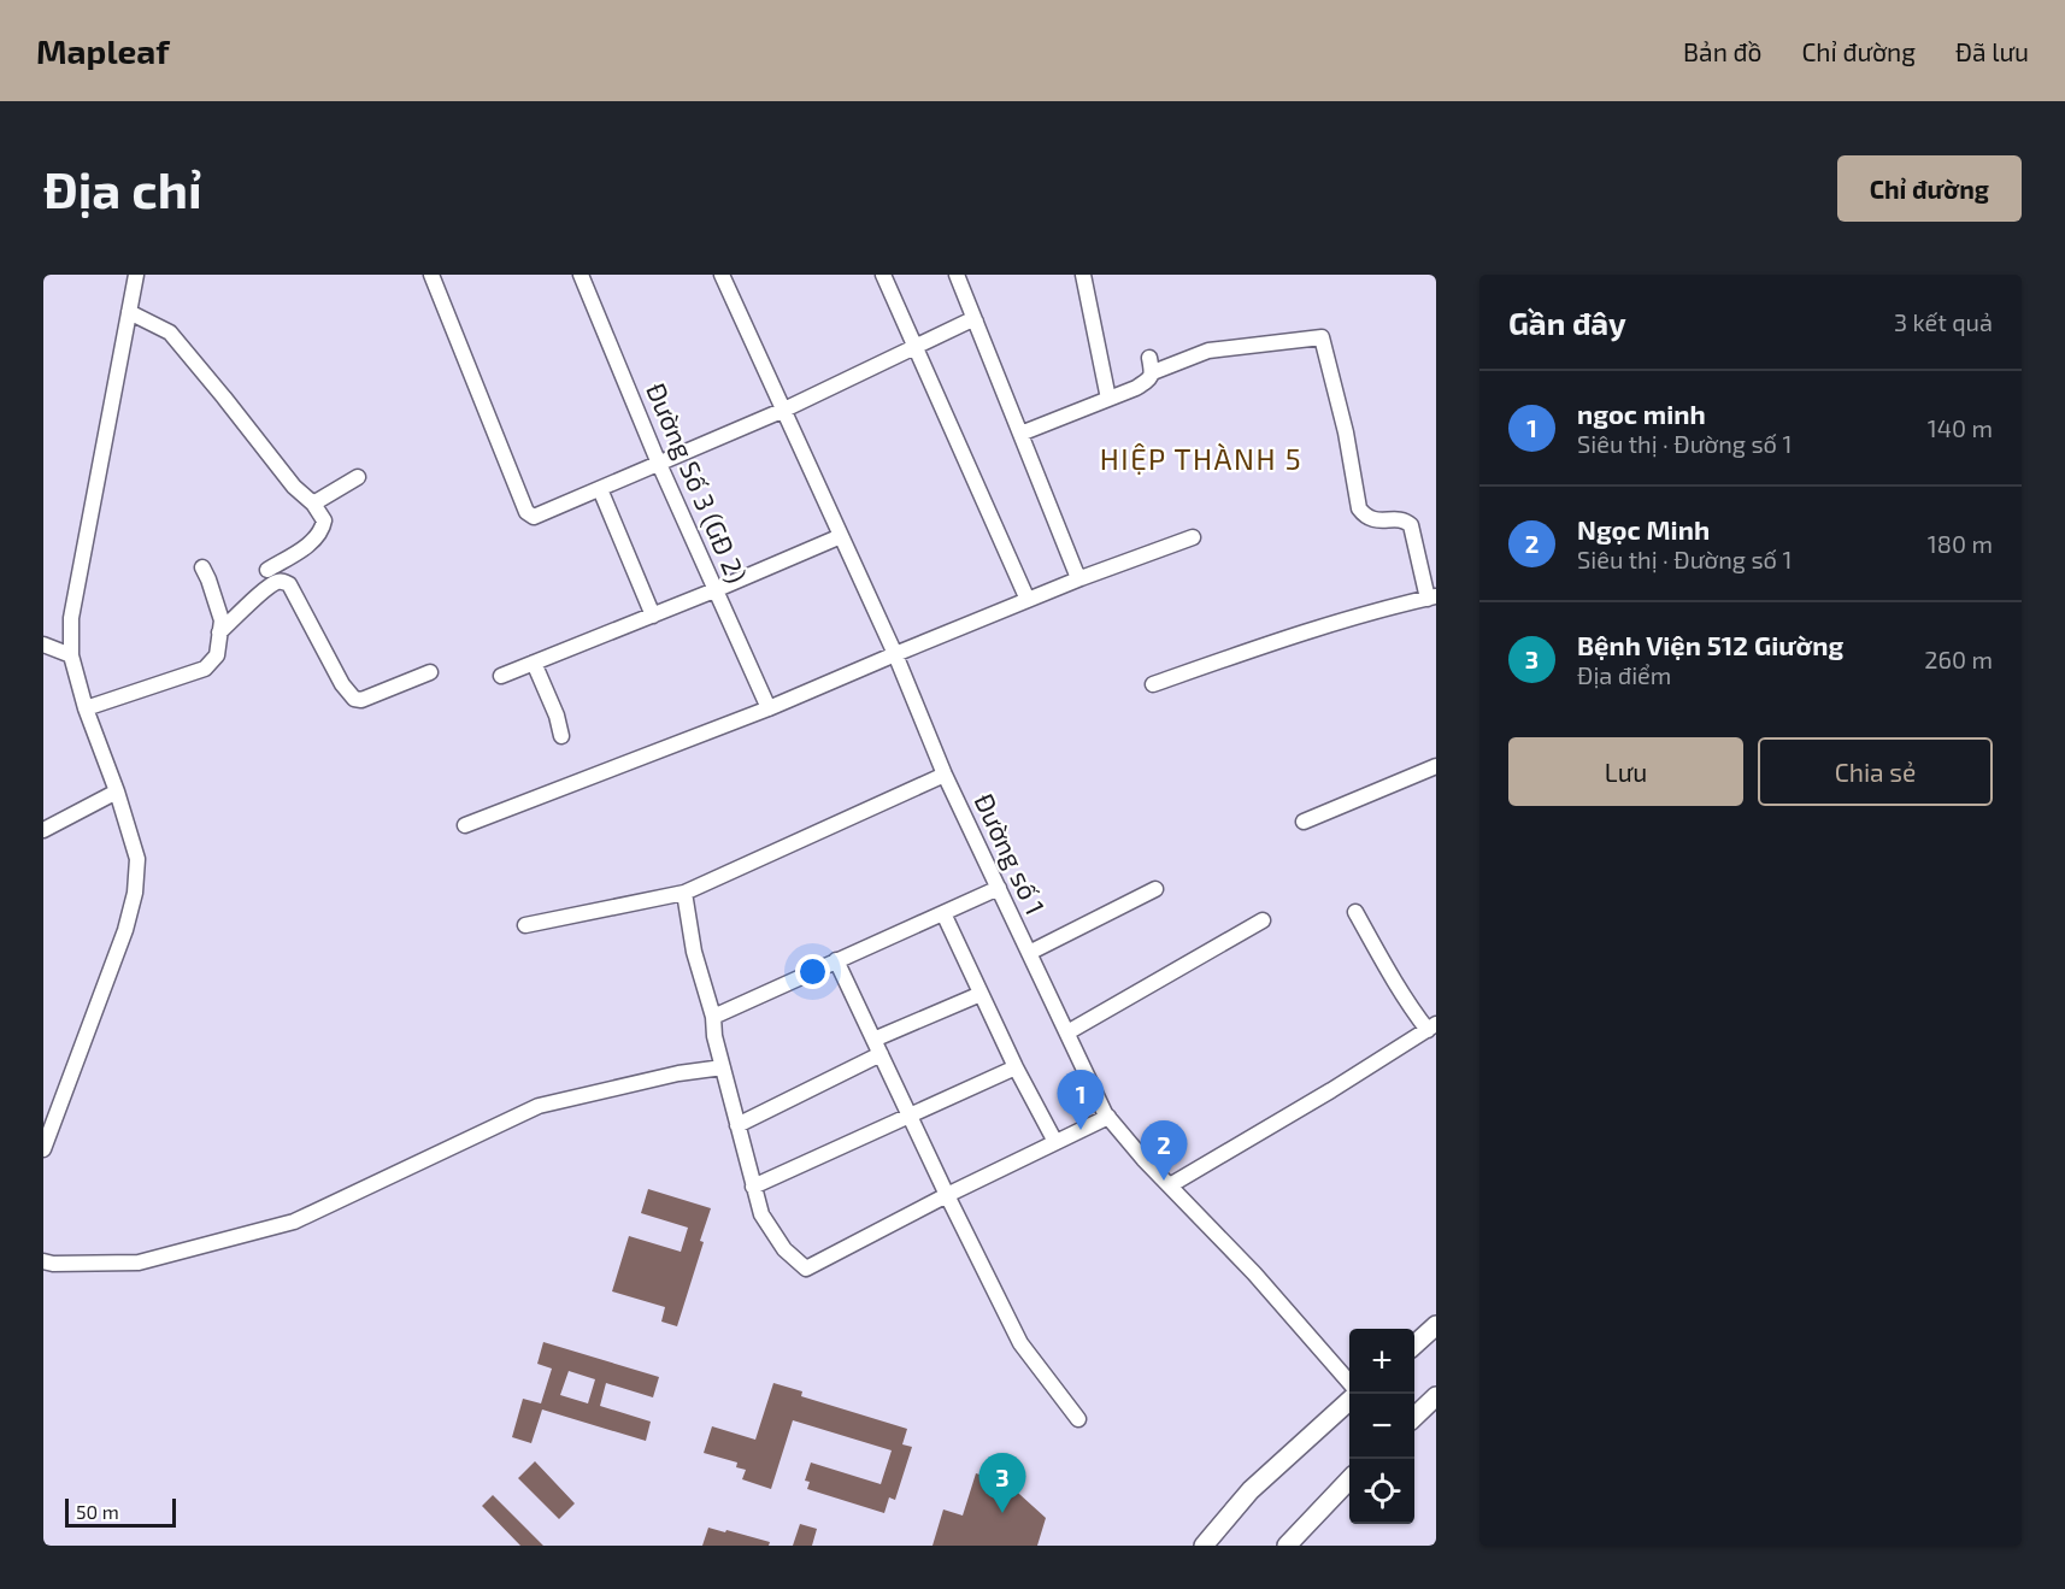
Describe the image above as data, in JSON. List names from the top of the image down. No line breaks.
{"streets":{"street":["Đường Số 3 (GĐ 2)","Đường số 1"]},"districts":["HIỆP THÀNH 5"],"scale_bar":"50 m","page":{"header":"Mapleaf","nav":["Bản đồ","Chỉ đường","Đã lưu"],"buttons":["Chỉ đường",["Lưu","Chia sẻ"]],"title":"Địa chỉ","heading":["Gần đây","3 kết quả"],"list":[{"mark":"1","name":"ngoc minh","note":"Siêu thị · Đường số 1","value":"140 m"},{"mark":"2","name":"Ngọc Minh","note":"Siêu thị · Đường số 1","value":"180 m"},{"mark":"3","name":"Bệnh Viện 512 Giường","note":"Địa điểm","value":"260 m"}],"pins":["1","2","3"],"map_buttons":["+","−"],"scale":"50 m"}}
